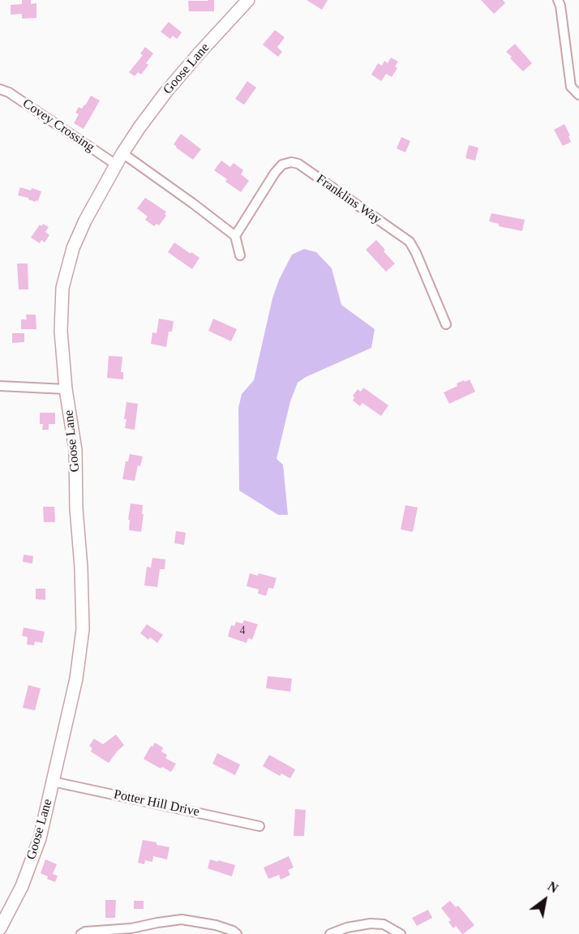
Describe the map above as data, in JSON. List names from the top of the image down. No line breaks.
{"streets":{"street":["Goose Lane","Covey Crossing","Franklins Way","Potter Hill Drive"]},"crossings":[["Goose Lane","Covey Crossing"],["Goose Lane","Potter Hill Drive"]],"house_numbers":["4"],"north":"top right"}
